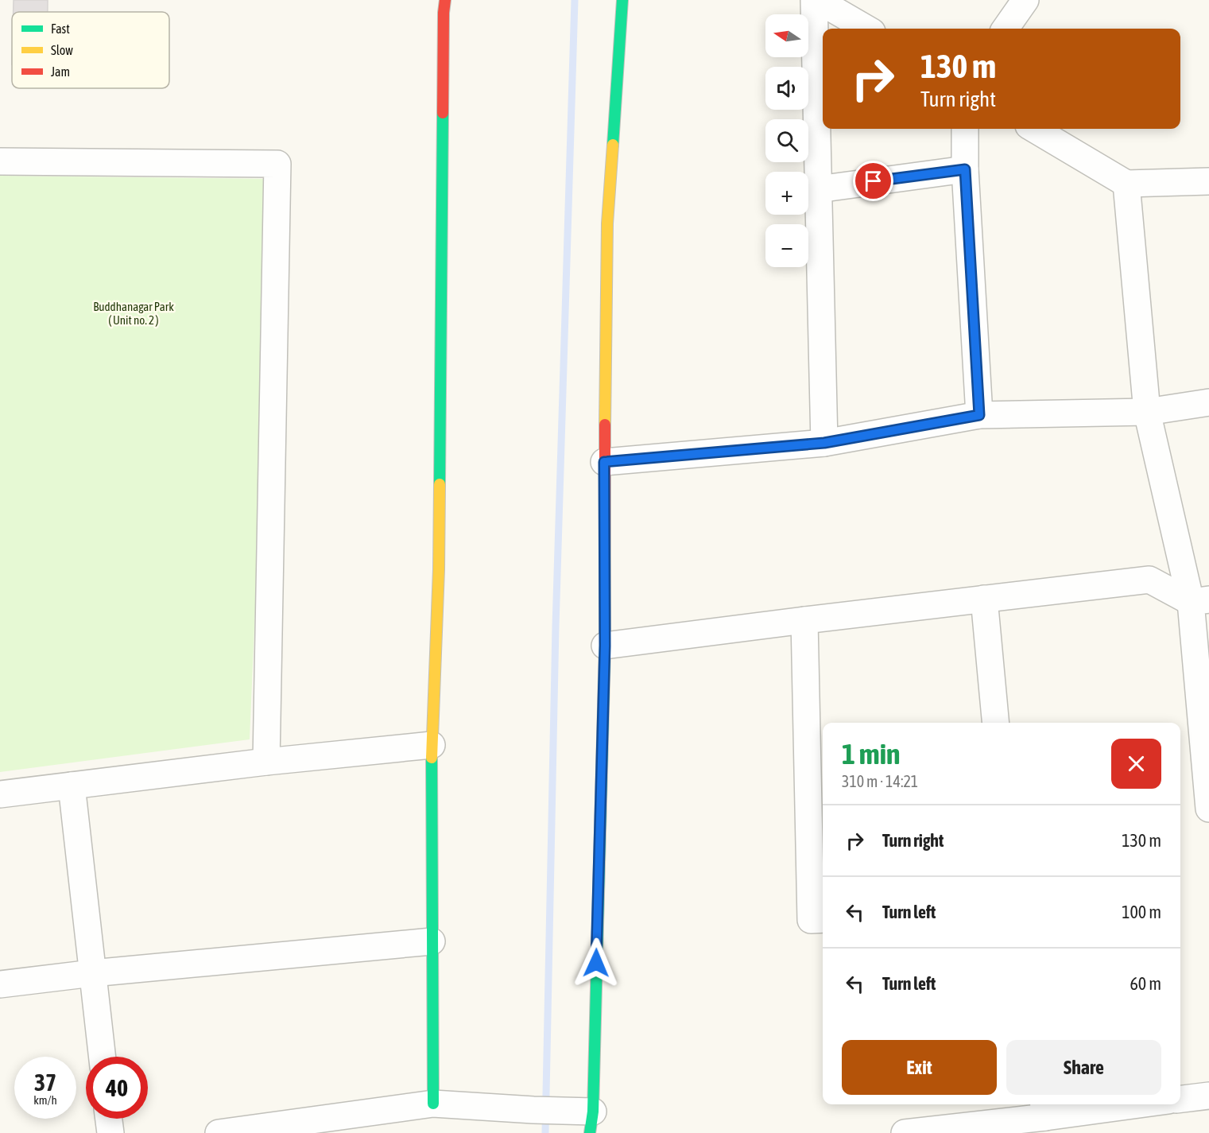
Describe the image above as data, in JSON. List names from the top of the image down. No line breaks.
{"parks":["Buddhanagar Park ( Unit no. 2 )"],"legend":["Fast","Slow","Jam"],"north":"left","page":{"map_buttons":["+","−"],"turn":["130 m","Turn right"],"heading":["1 min","310 m · 14:21"],"list":[{"name":"Turn right","value":"130 m"},{"name":"Turn left","value":"100 m"},{"name":"Turn left","value":"60 m"}],"buttons":["Exit","Share"],"speed":"37 km/h","limit":"40"}}
